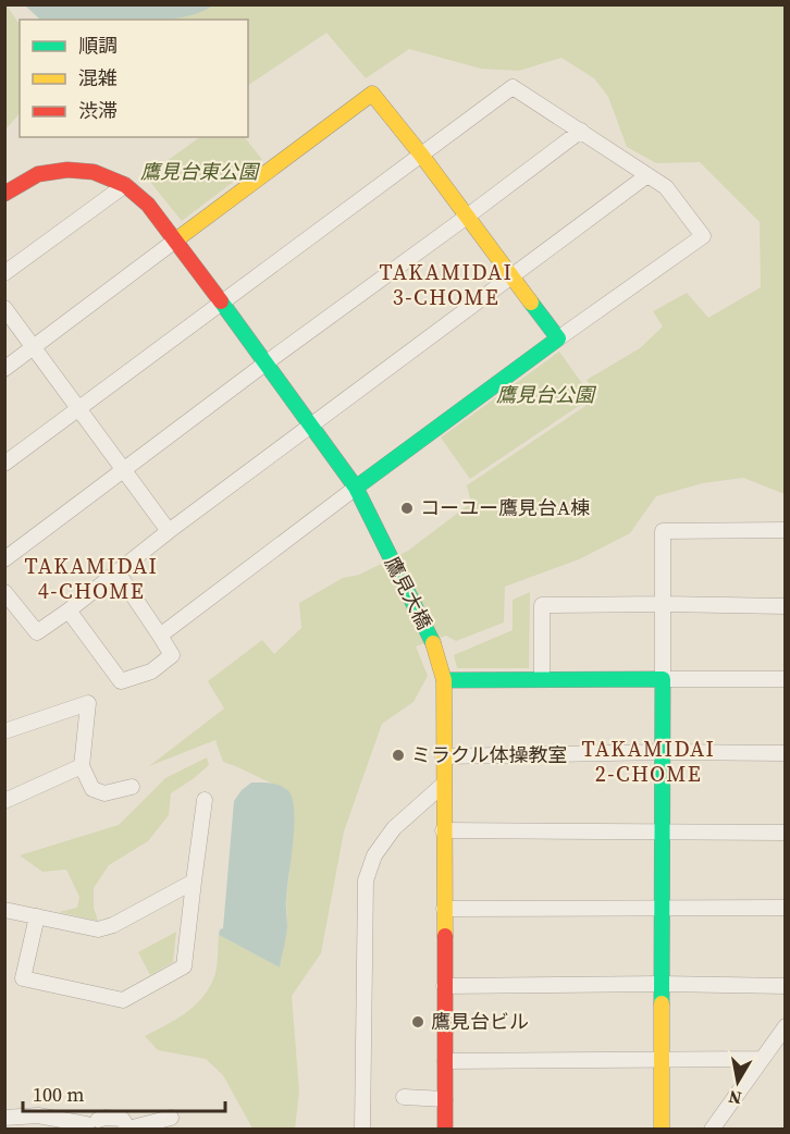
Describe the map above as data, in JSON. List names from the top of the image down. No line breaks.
{"streets":{"street":["鷹見大橋"]},"districts":["TAKAMIDAI 3-CHOME","TAKAMIDAI 4-CHOME","TAKAMIDAI 2-CHOME"],"parks":["鷹見台東公園","鷹見台公園"],"places":["コーユー鷹見台A棟","ミラクル体操教室","鷹見台ビル"],"legend":["順調","混雑","渋滞"],"scale_bar":"100 m","north":"bottom"}
